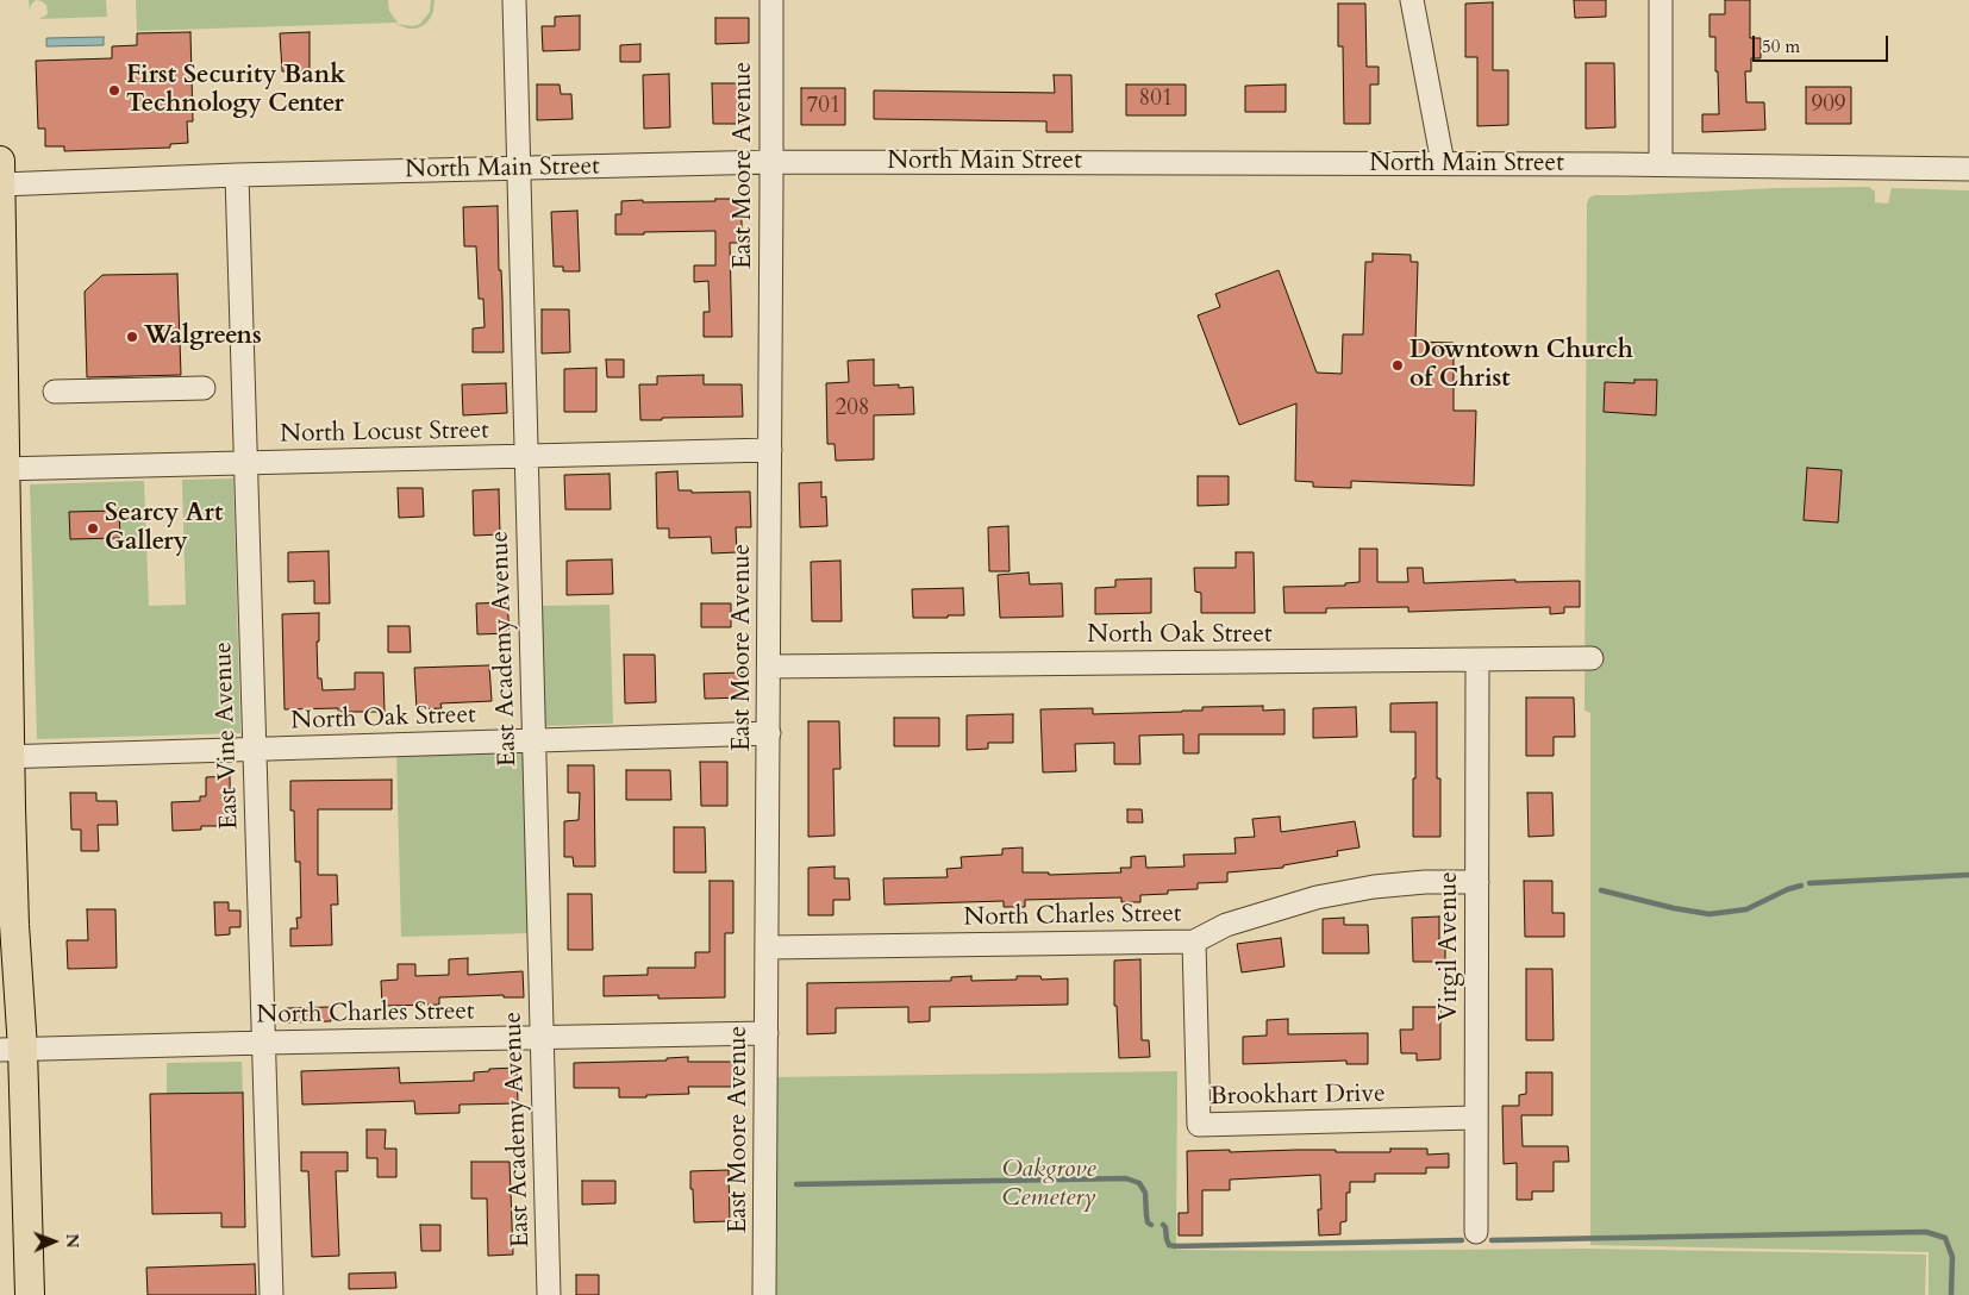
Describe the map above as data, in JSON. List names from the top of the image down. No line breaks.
{"streets":{"street":["North Main Street","East Moore Avenue","North Locust Street","North Oak Street","East Academy Avenue","East Vine Avenue","North Charles Street","Virgil Avenue","Brookhart Drive"]},"crossings":[["North Main Street","East Moore Avenue"],["North Main Street","East Academy Avenue"],["North Main Street","East Vine Avenue"],["East Moore Avenue","North Locust Street"],["East Moore Avenue","North Oak Street"],["East Moore Avenue","North Charles Street"],["North Locust Street","East Academy Avenue"],["North Locust Street","East Vine Avenue"],["North Oak Street","East Academy Avenue"],["North Oak Street","East Vine Avenue"],["North Oak Street","Virgil Avenue"],["East Academy Avenue","North Charles Street"],["East Vine Avenue","North Charles Street"],["North Charles Street","Virgil Avenue"],["North Charles Street","Brookhart Drive"],["Virgil Avenue","Brookhart Drive"]],"parks":["Oakgrove Cemetery"],"places":["First Security Bank Technology Center","Walgreens","Downtown Church of Christ","Searcy Art Gallery"],"house_numbers":["801","909","701","208"],"scale_bar":"50 m","north":"right"}
